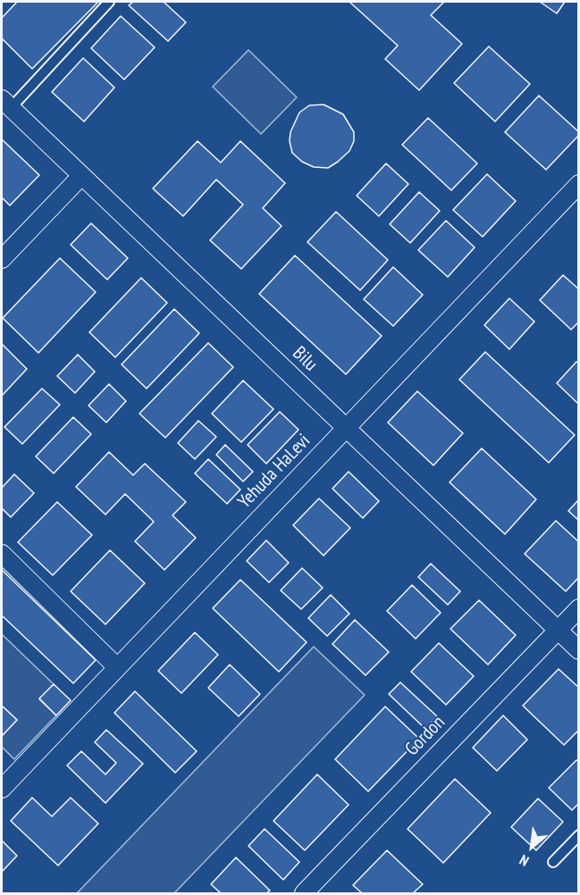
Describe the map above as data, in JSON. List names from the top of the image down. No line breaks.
{"streets":{"street":["Bilu","Yehuda HaLevi","Gordon"]},"crossings":[["Bilu","Yehuda HaLevi"],["Bilu","Gordon"]],"north":"bottom left"}
